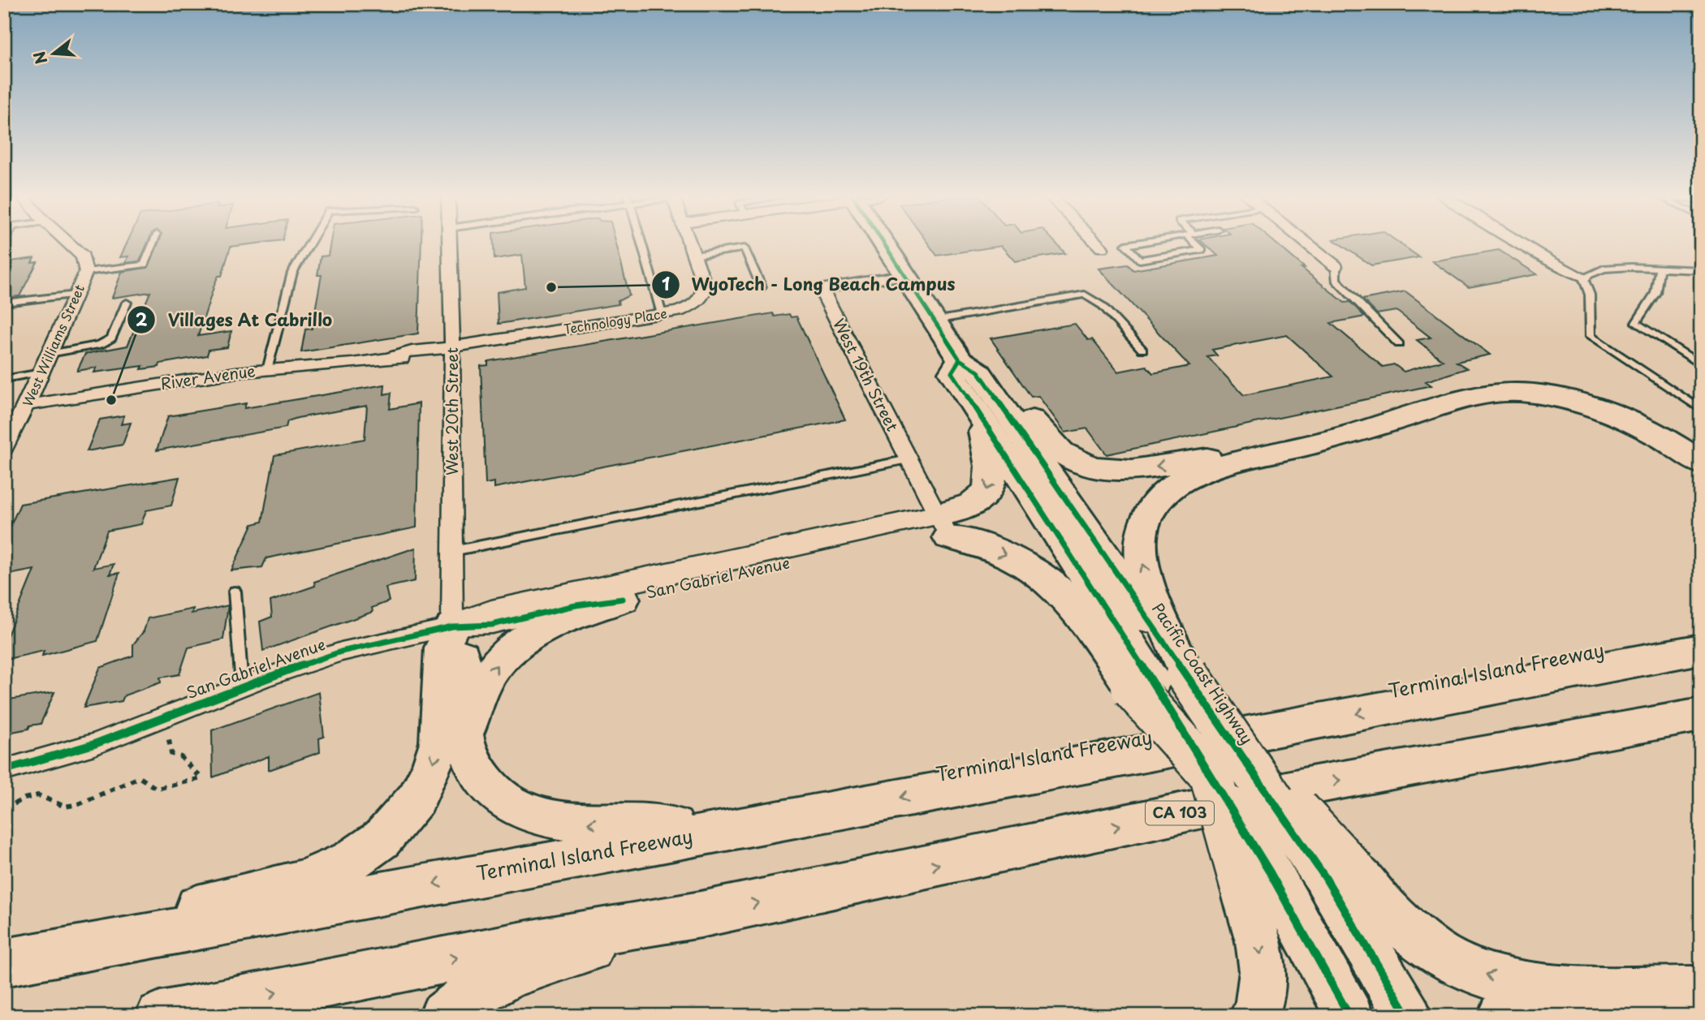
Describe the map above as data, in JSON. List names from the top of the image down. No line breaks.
{"streets":{"highway":["Terminal Island Freeway","Pacific Coast Highway","CA 103"],"main road":["San Gabriel Avenue"],"street":["Technology Place","West Williams Street","West 19th Street","River Avenue","West 20th Street"]},"crossings":[["Technology Place","River Avenue"],["Technology Place","West 20th Street"],["West Williams Street","River Avenue"],["West 19th Street","San Gabriel Avenue"],["West 19th Street","Pacific Coast Highway"],["River Avenue","West 20th Street"],["West 20th Street","San Gabriel Avenue"]],"places":["WyoTech - Long Beach Campus","Villages At Cabrillo"],"north":"left"}
